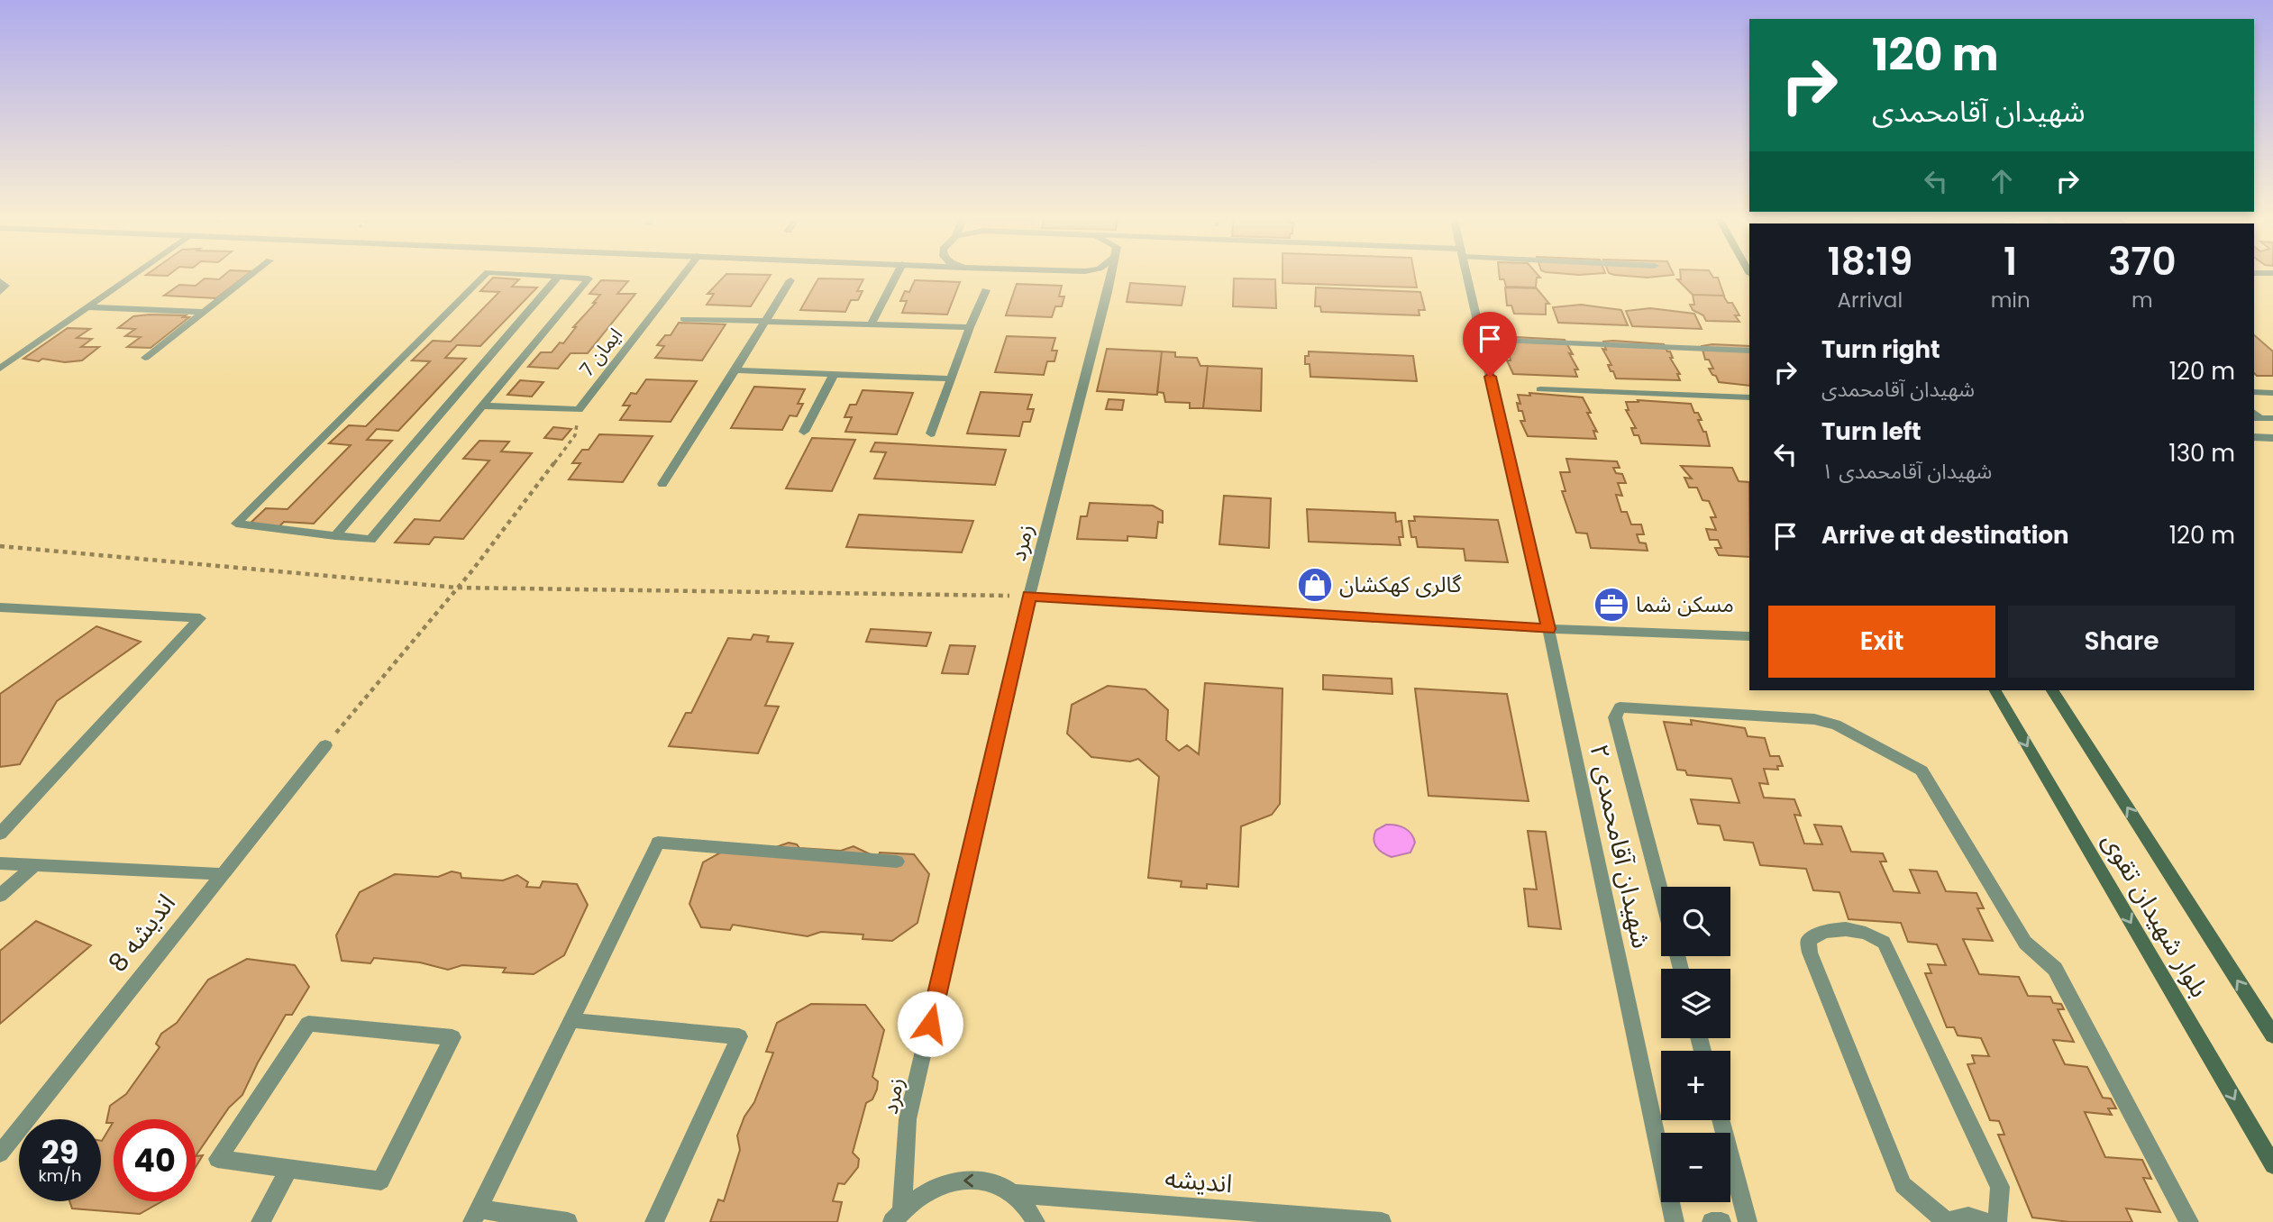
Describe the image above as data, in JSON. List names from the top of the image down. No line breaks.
{"streets":{"main road":["بلوار شهیدان تقوی"],"street":["ایمان 7","زمرد","شهیدان آقامحمدی ۲","اندیشه 8","انديشه"]},"places":{"shop":["گالری کهکشان"],"office":["مسکن شما"]},"page":{"turn":["120 m","شهیدان آقامحمدی"],"eta":["18:19","Arrival","1","min","370","m"],"list":[{"name":"Turn right","note":"شهیدان آقامحمدی","value":"120 m"},{"name":"Turn left","note":"شهیدان آقامحمدی ۱","value":"130 m"},{"name":"Arrive at destination","value":"120 m"}],"buttons":["Exit","Share"],"map_buttons":["+","−"],"speed":"29 km/h","limit":"40"}}
